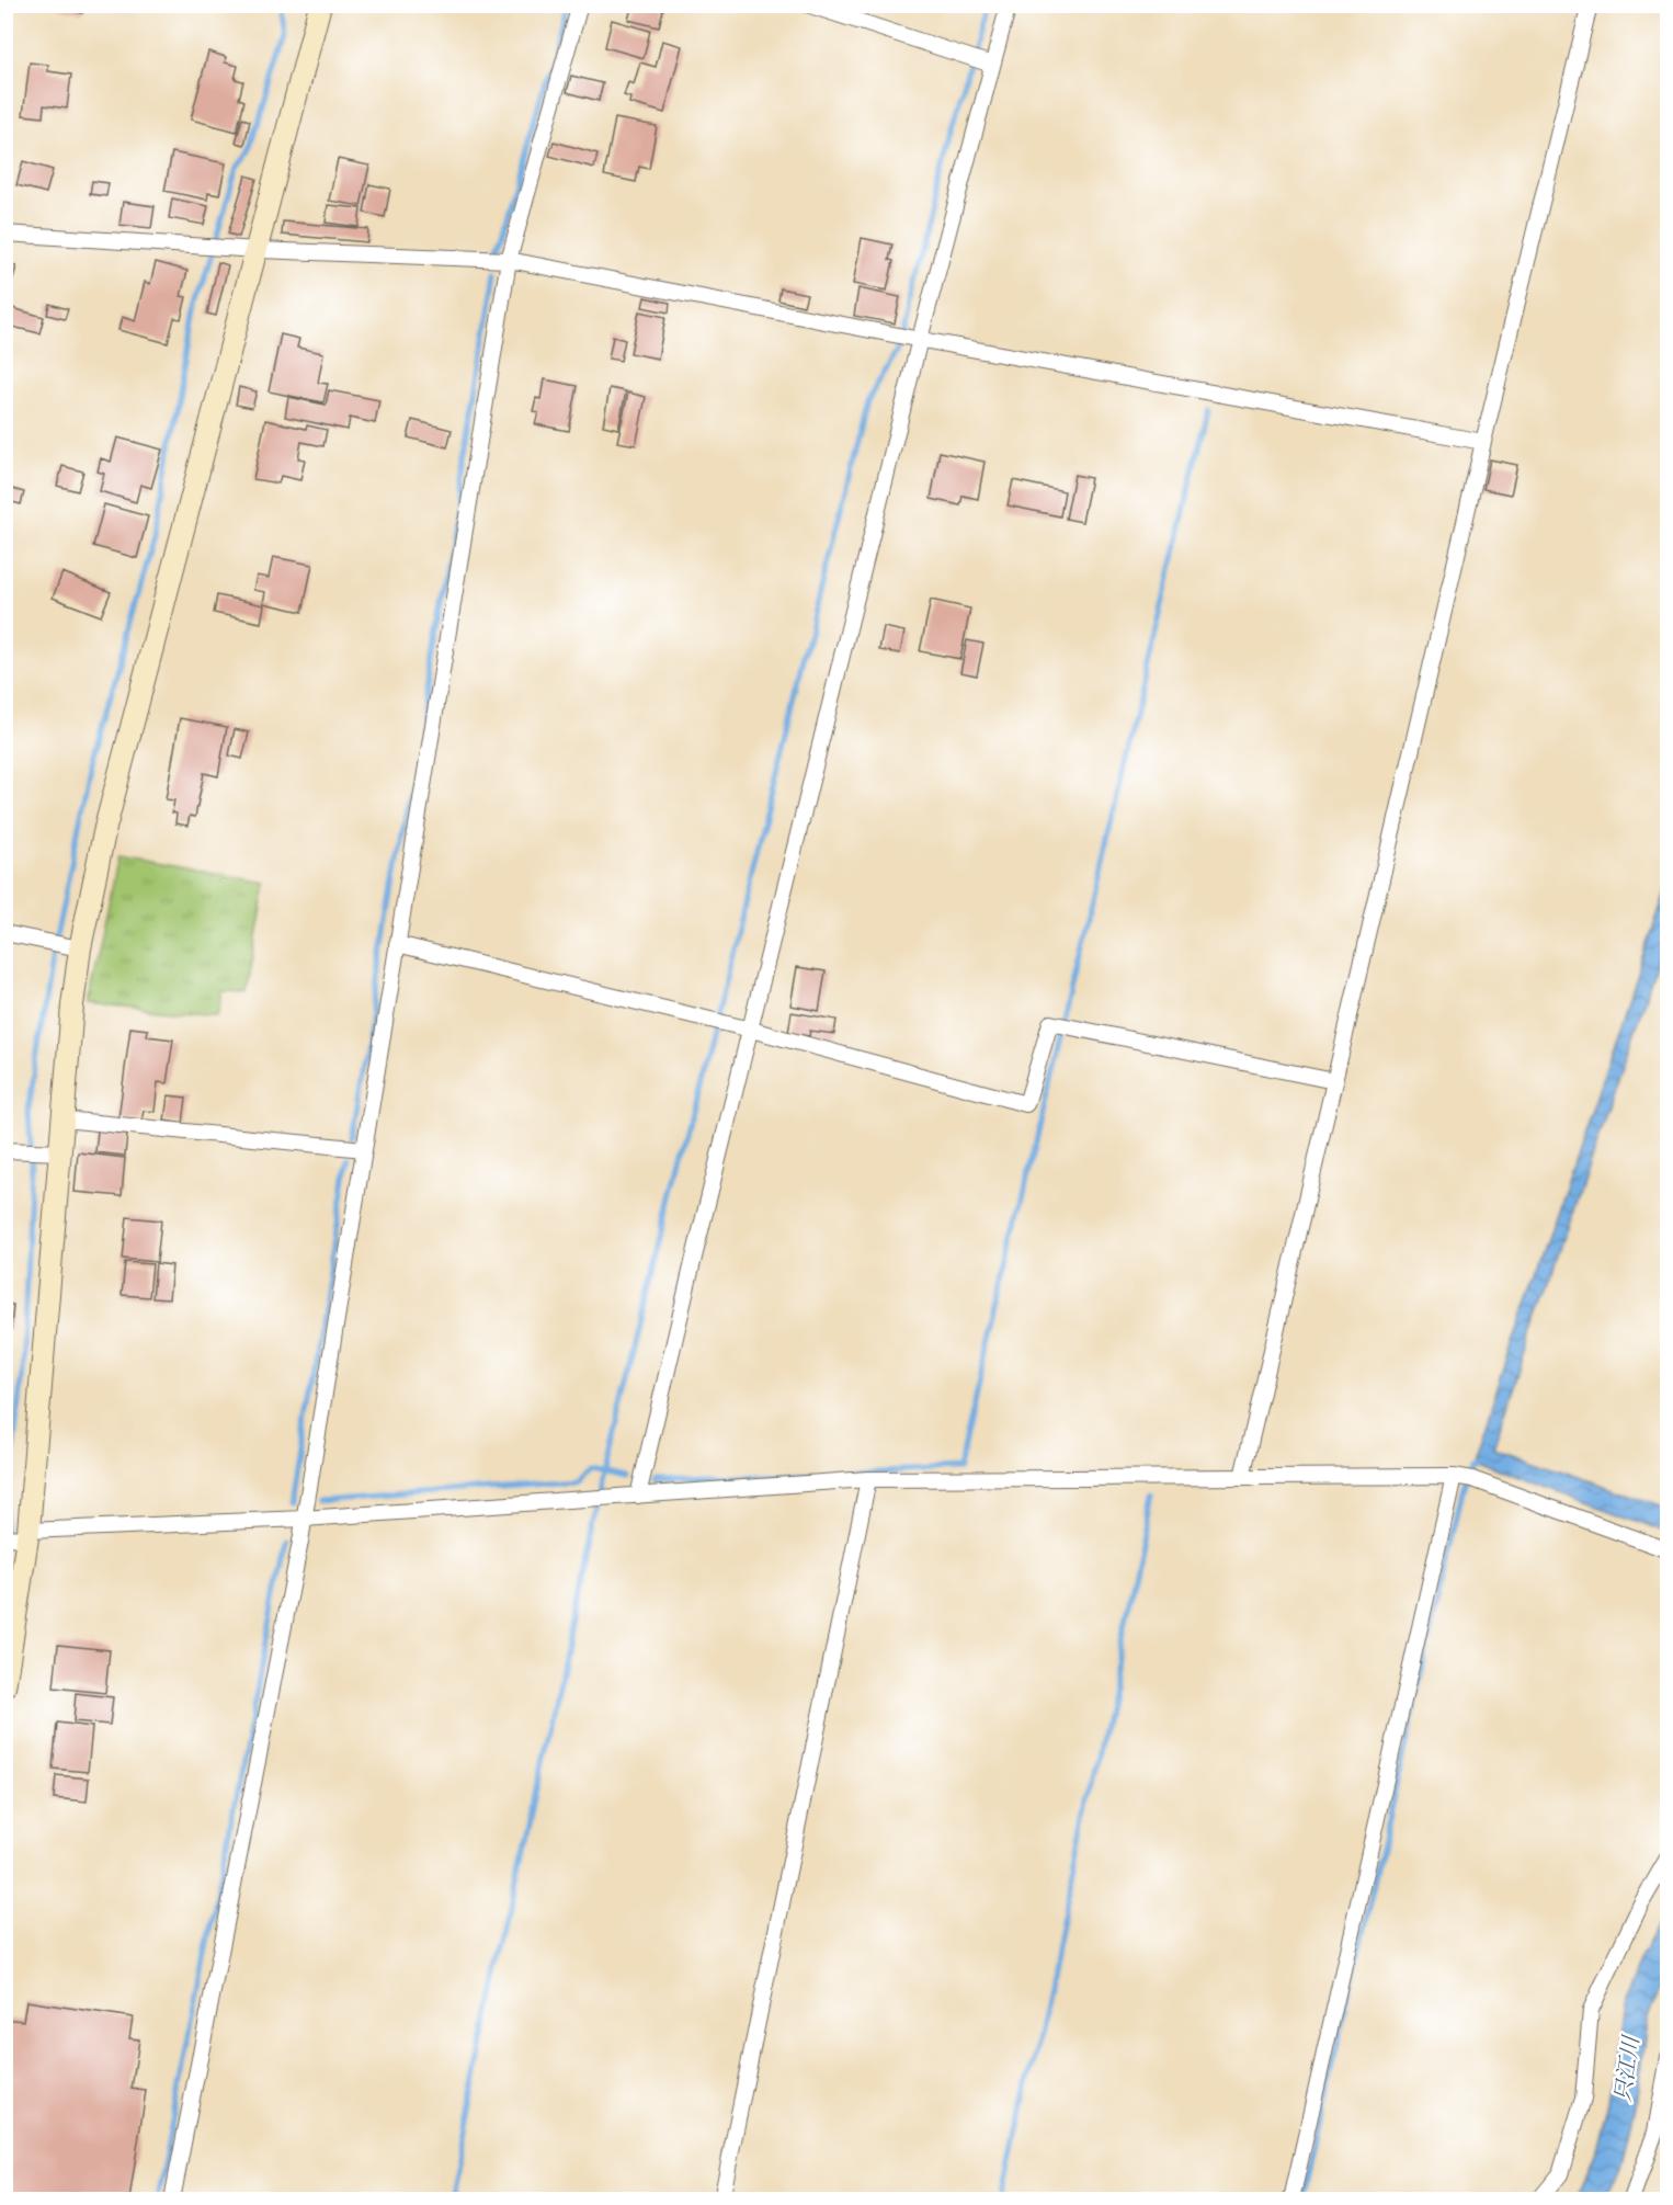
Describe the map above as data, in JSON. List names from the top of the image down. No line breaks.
{"water":["只江川"]}
